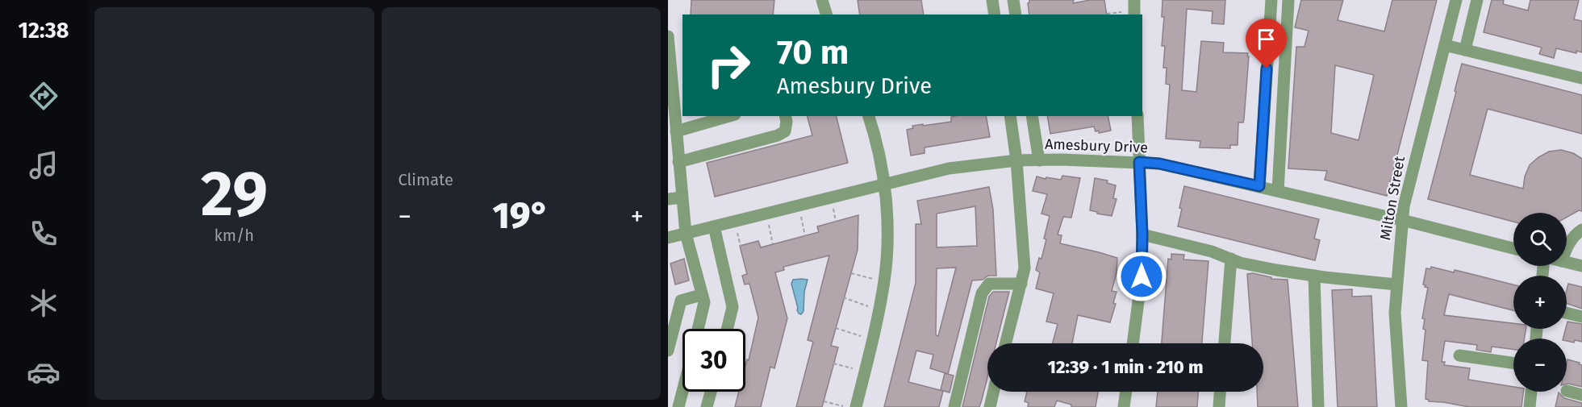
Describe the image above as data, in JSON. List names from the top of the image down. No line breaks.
{"streets":{"street":["Amesbury Drive","Milton Street"]},"crossings":[["Amesbury Drive","Milton Street"]],"page":{"tabs":"12:38","tile":[["29","km/h"],"Climate"],"turn":["70 m","Amesbury Drive"],"heat":["−","19°","+"],"map_buttons":["+","−"],"limit":"30","trip":"12:39 · 1 min · 210 m"}}
